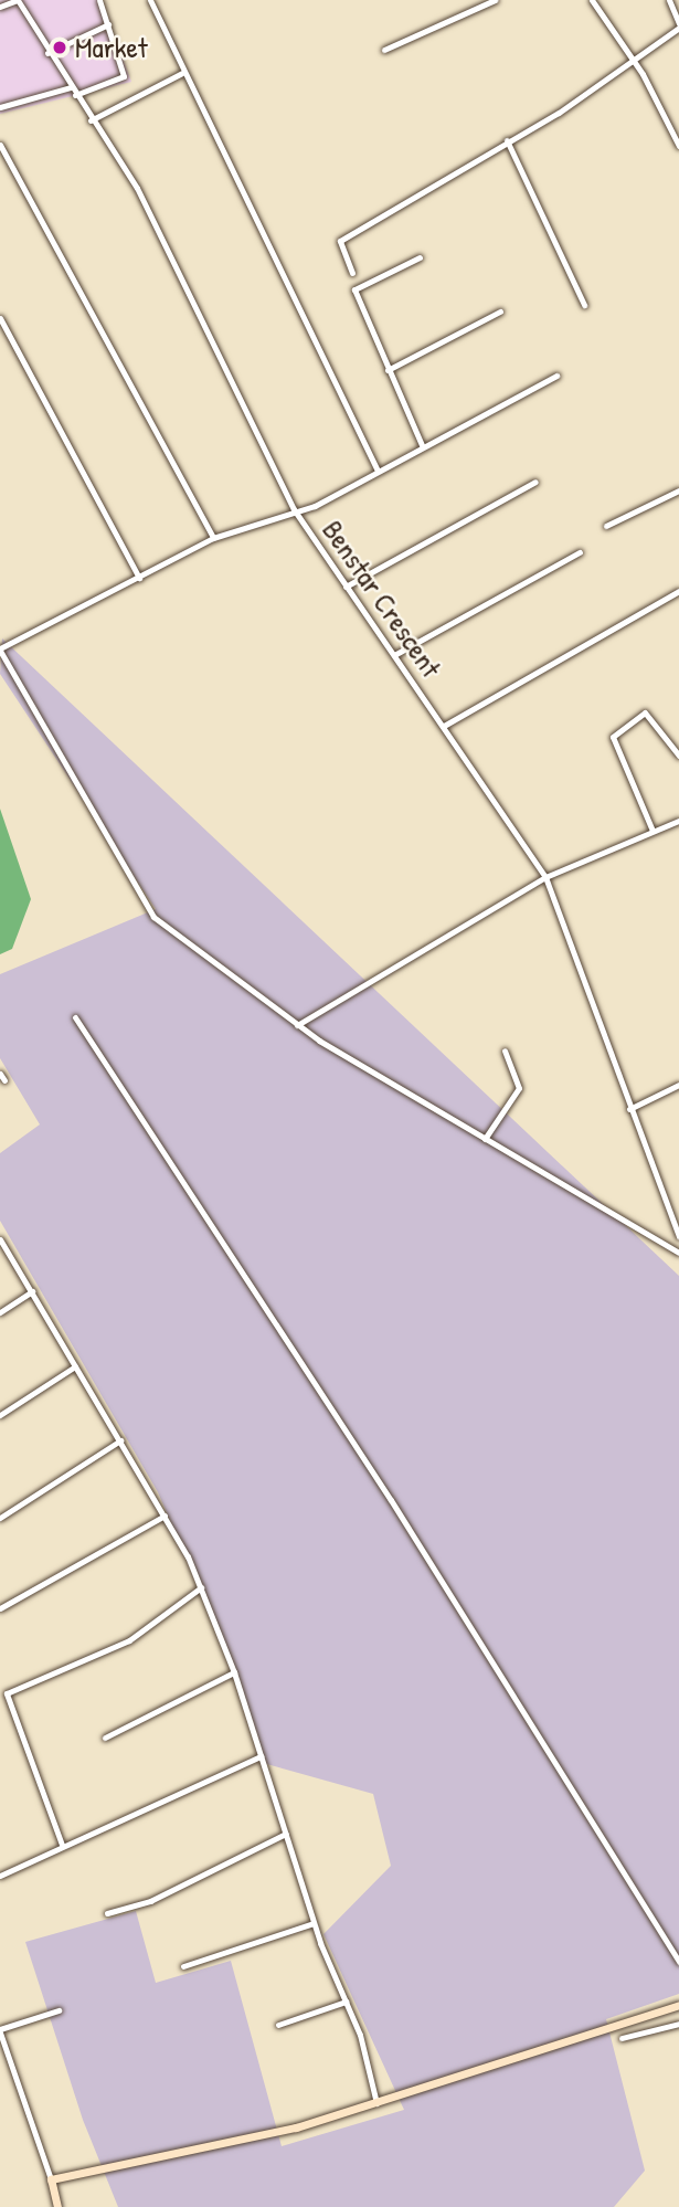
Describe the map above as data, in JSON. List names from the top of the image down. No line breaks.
{"streets":{"street":["Benstar Crescent"]},"places":["Market"]}
